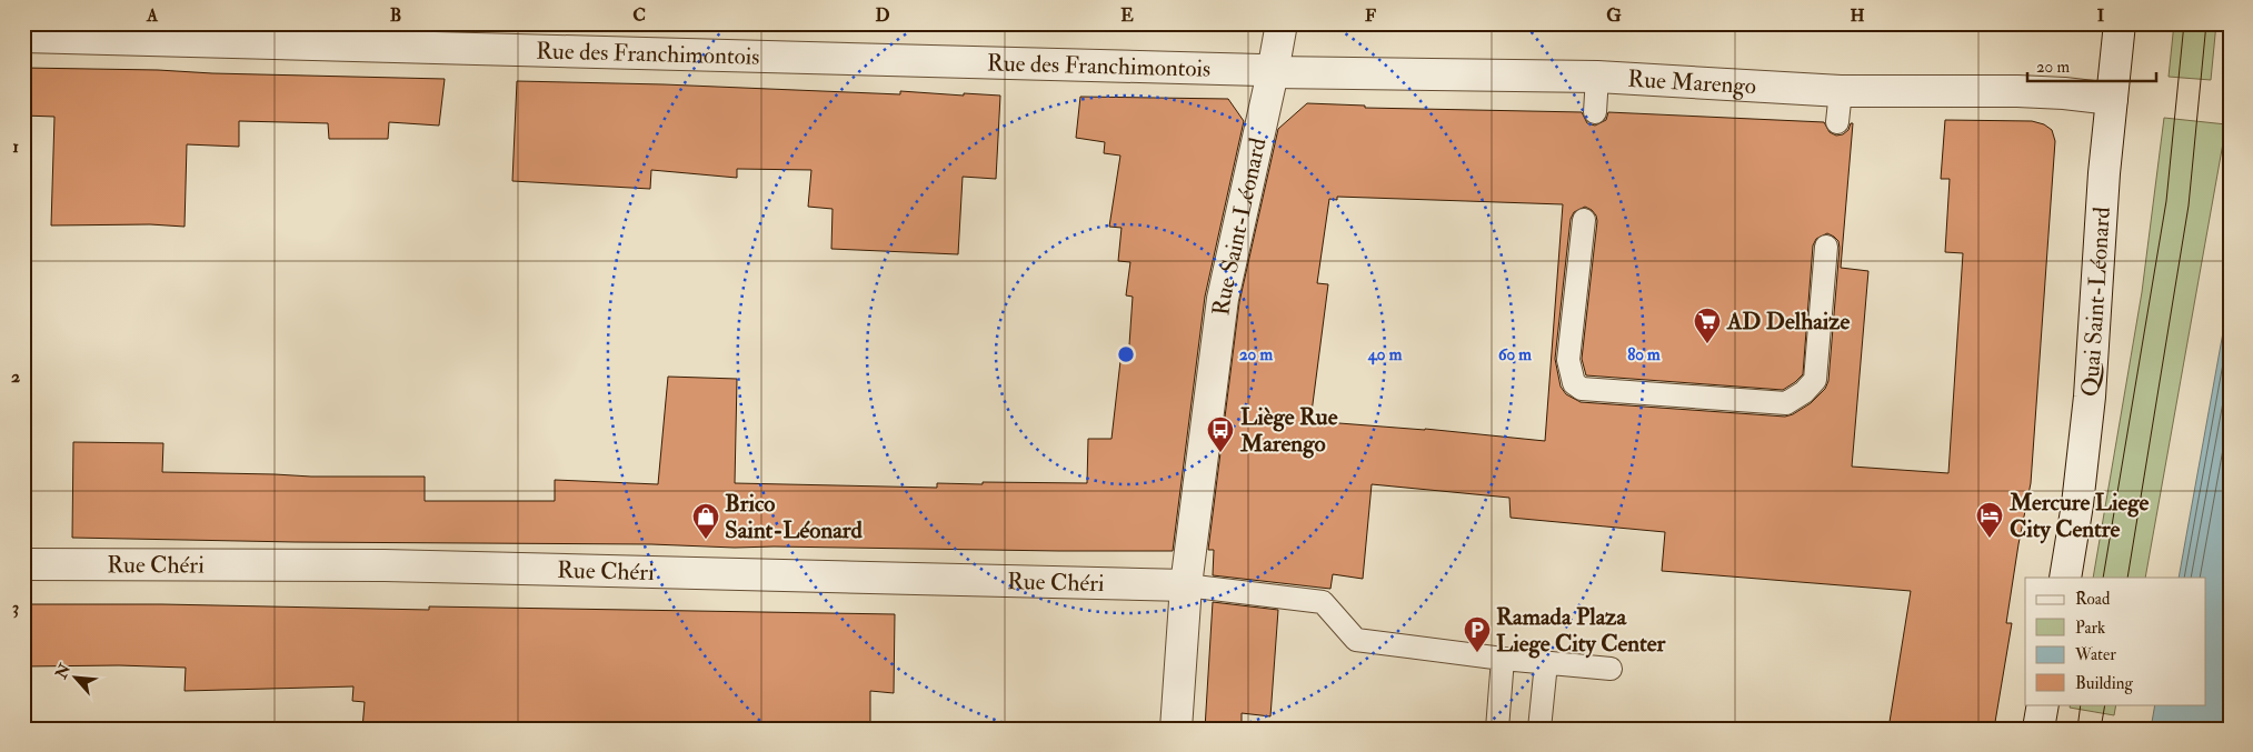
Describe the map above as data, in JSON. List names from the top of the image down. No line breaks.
{"streets":{"street":["Rue des Franchimontois","Rue Marengo","Rue Saint-Léonard","Quai Saint-Léonard","Rue Chéri"]},"crossings":[["Rue des Franchimontois","Rue Marengo"],["Rue des Franchimontois","Rue Saint-Léonard"],["Rue Marengo","Rue Saint-Léonard"],["Rue Marengo","Quai Saint-Léonard"],["Rue Saint-Léonard","Rue Chéri"]],"places":{"supermarket":["AD Delhaize"],"bus stop":["Liège Rue Marengo"],"hotel":["Mercure Liege City Centre"],"shop":["Brico Saint-Léonard"],"parking":["Ramada Plaza Liege City Center"]},"legend":["Road","Park","Water","Building"],"scale_bar":"20 m","north":"top left","grid":{"columns":["A","B","C","D","E","F","G","H","I"],"rows":["1","2","3"]},"rings":["20 m","40 m","60 m","80 m"]}
